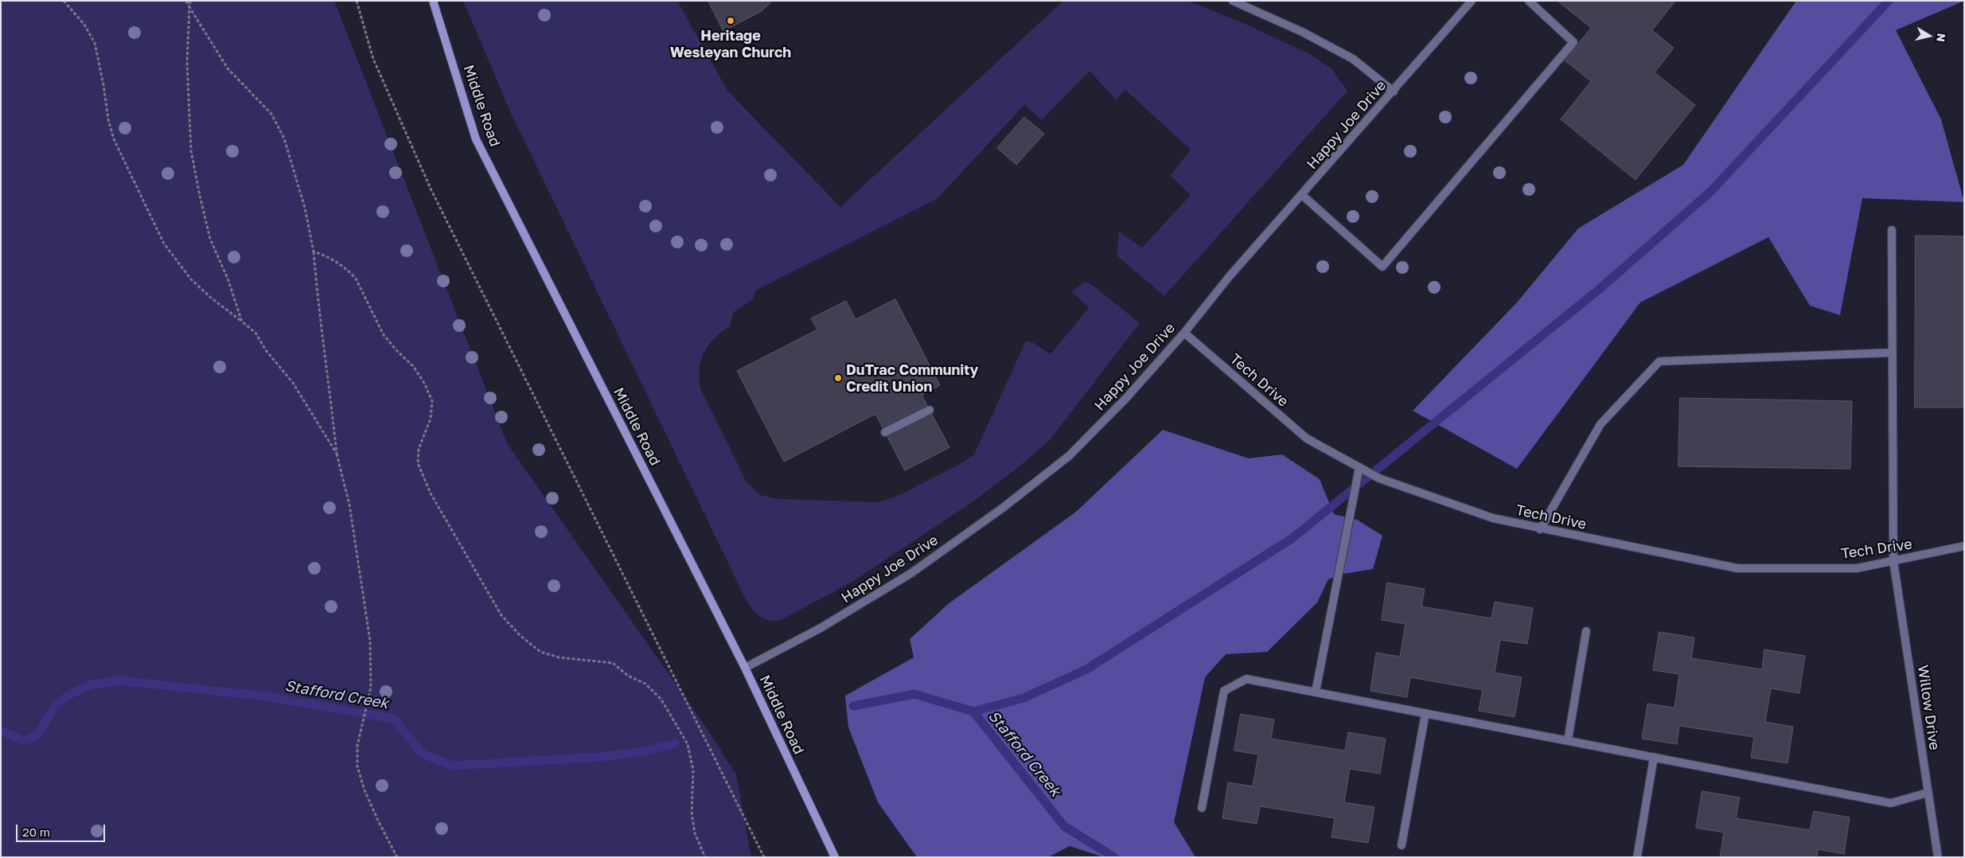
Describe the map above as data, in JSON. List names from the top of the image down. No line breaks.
{"streets":{"main road":["Middle Road"],"street":["Happy Joe Drive","Tech Drive","Willow Drive"]},"crossings":[["Middle Road","Happy Joe Drive"],["Happy Joe Drive","Tech Drive"],["Tech Drive","Willow Drive"]],"water":["Stafford Creek"],"places":["Heritage Wesleyan Church","DuTrac Community Credit Union"],"scale_bar":"20 m","north":"right"}
